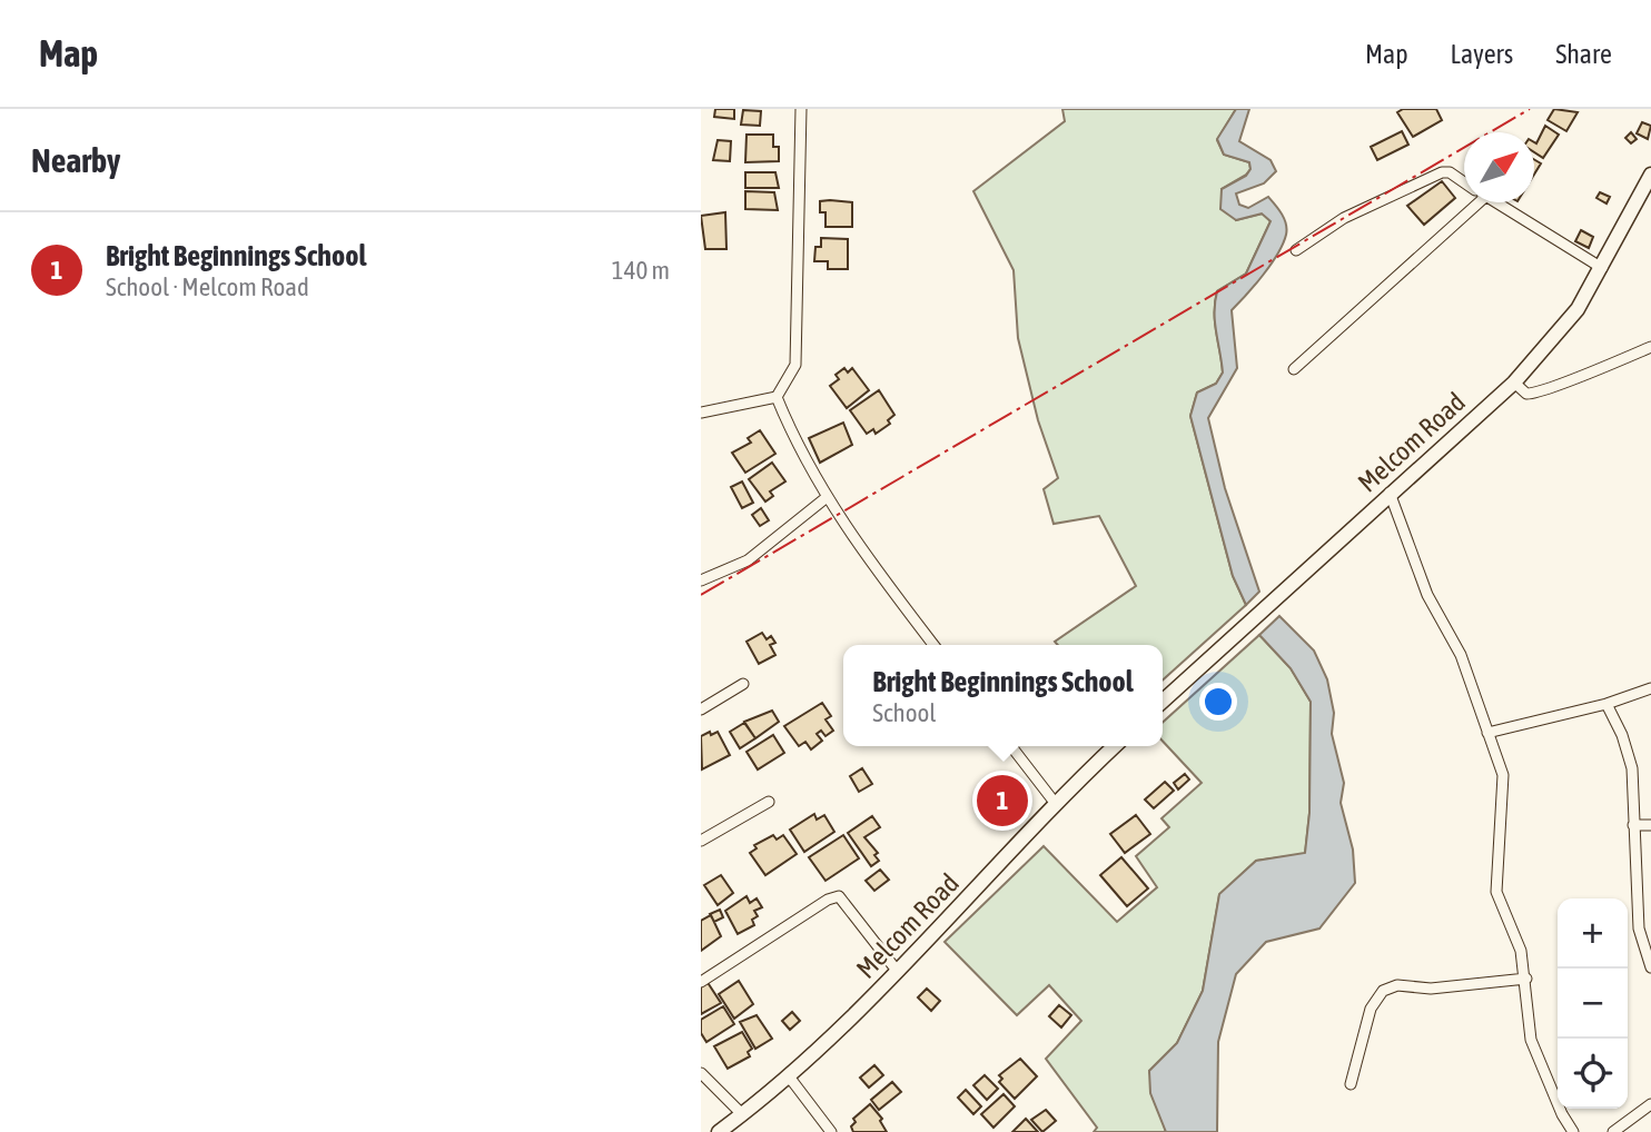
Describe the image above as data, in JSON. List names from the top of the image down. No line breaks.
{"streets":{"main road":["Melcom Road"]},"north":"top right","page":{"header":"Map","nav":["Map","Layers","Share"],"heading":"Nearby","list":[{"mark":"1","name":"Bright Beginnings School","note":"School · Melcom Road","value":"140 m"}],"popup":["Bright Beginnings School","School"],"pins":"1","map_buttons":["+","−"]}}
